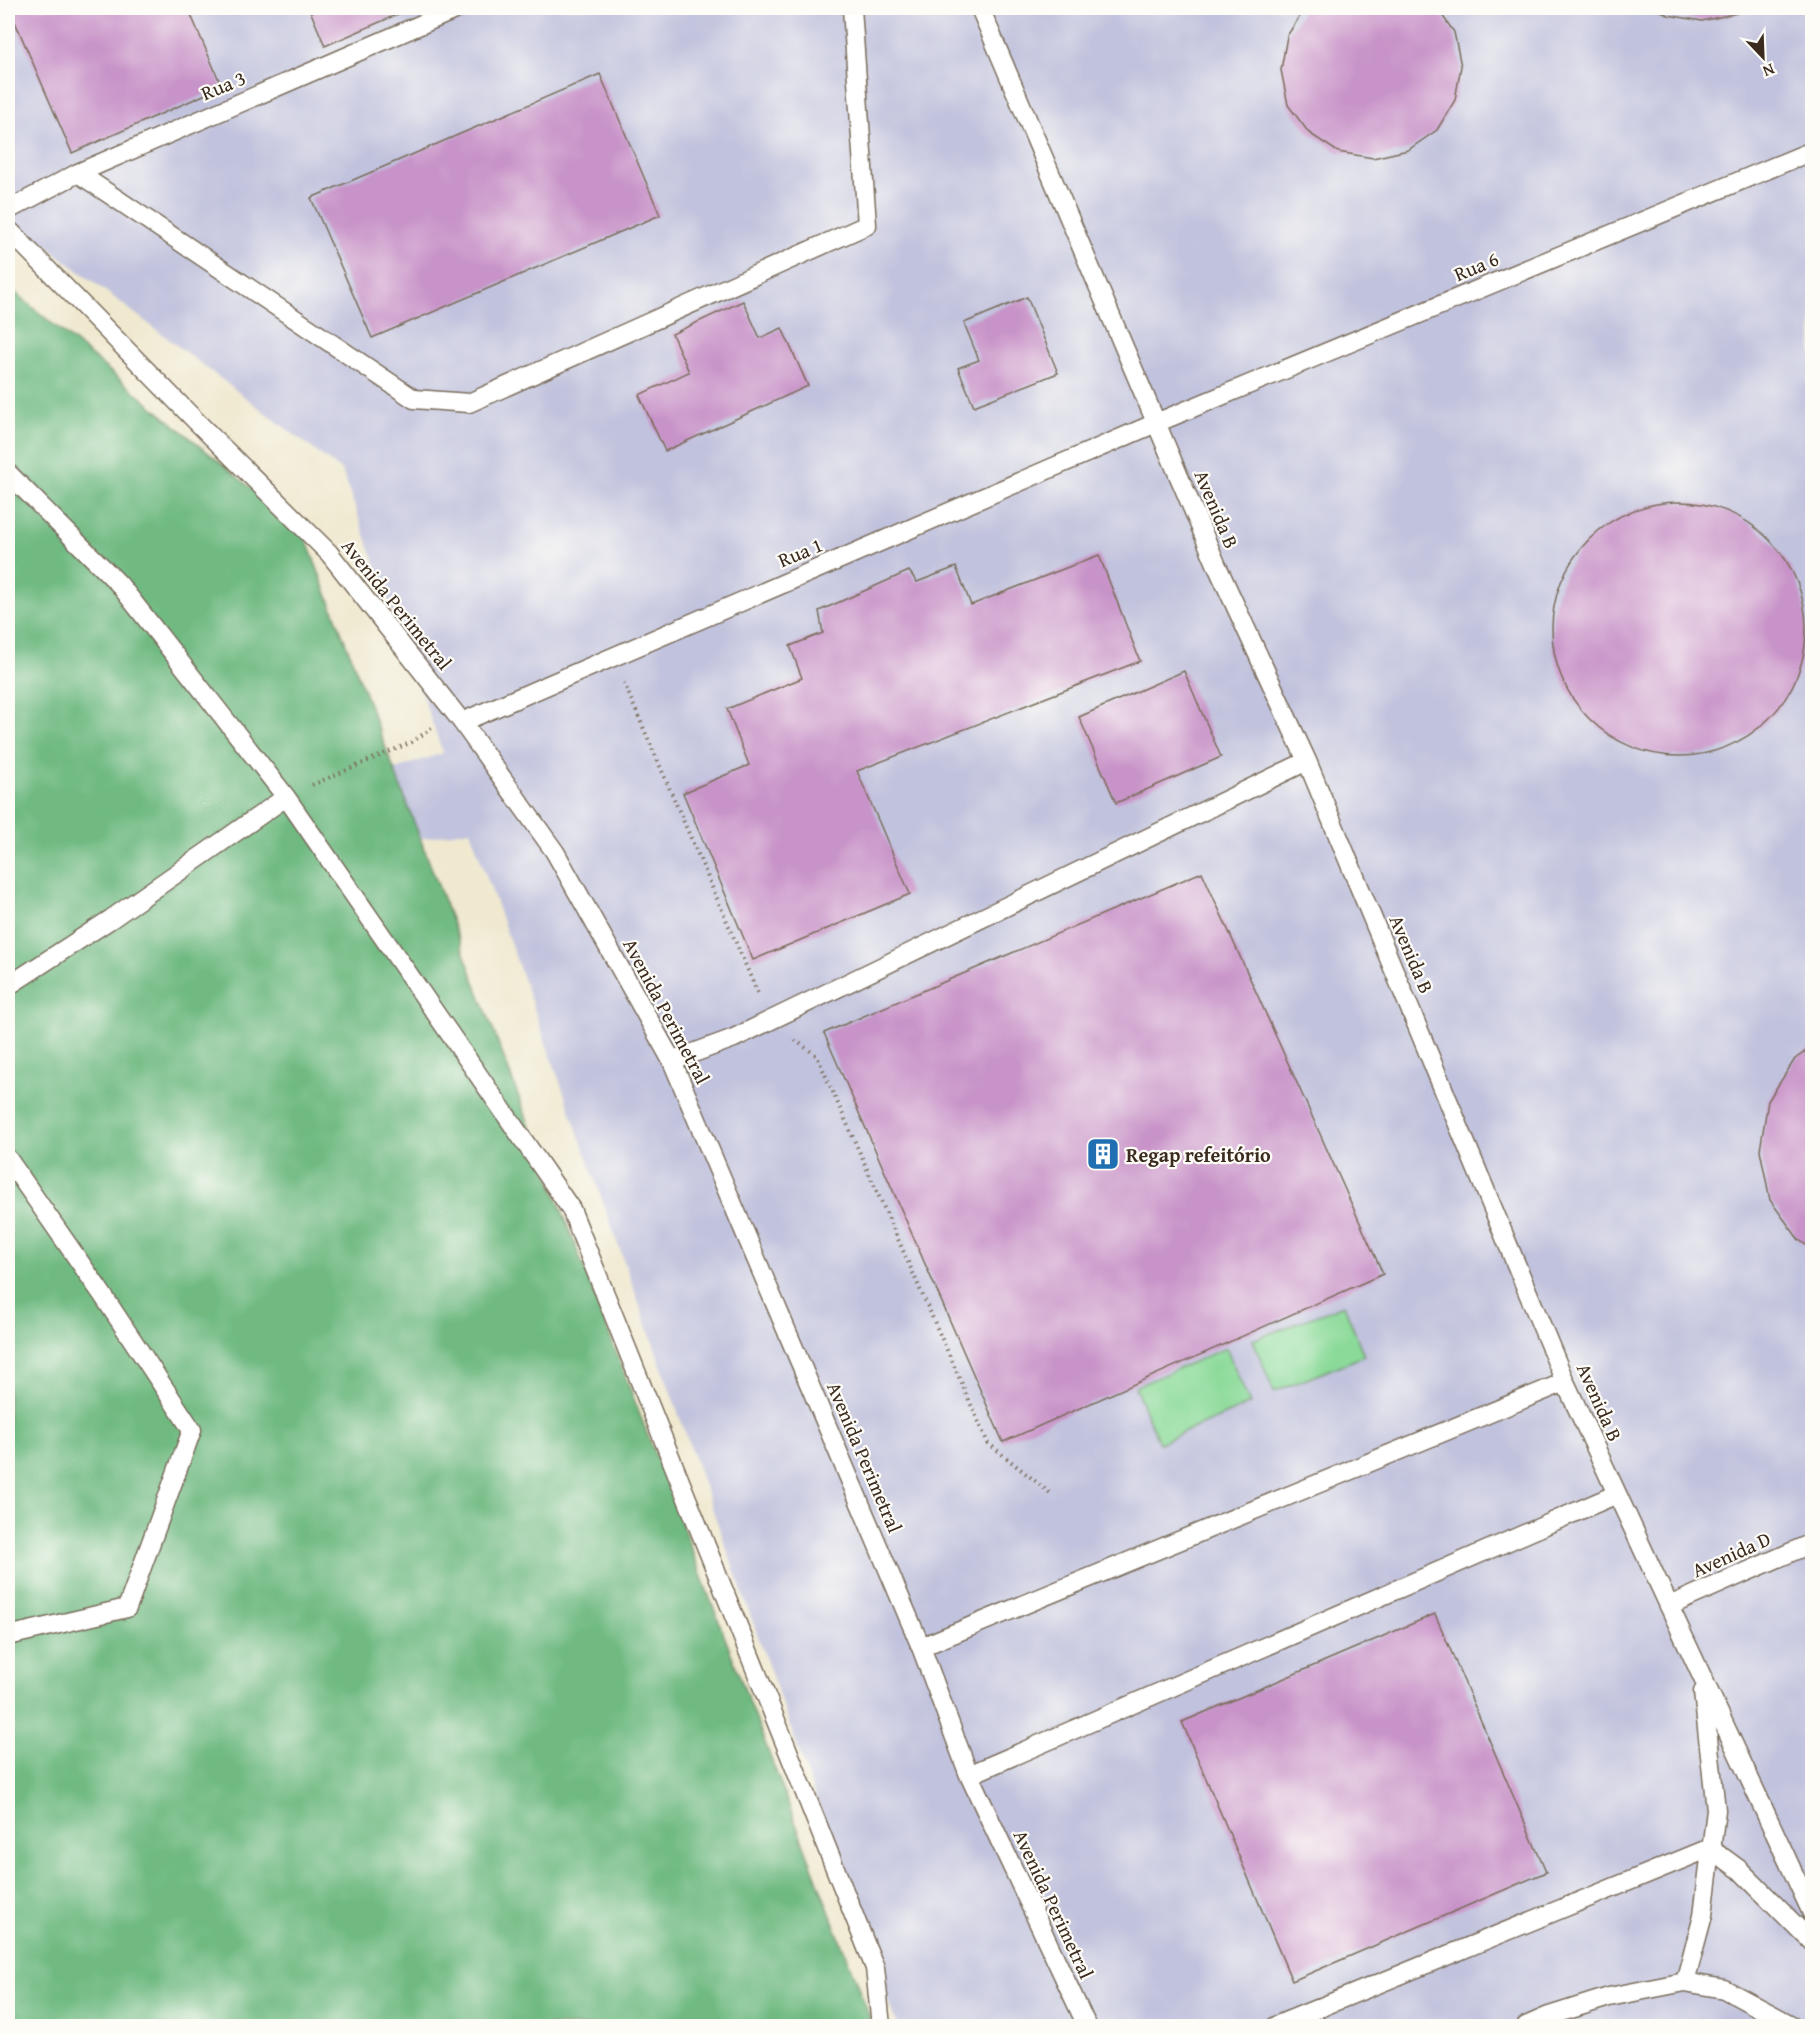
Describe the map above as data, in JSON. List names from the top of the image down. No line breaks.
{"streets":{"lane":["Rua 3","Rua 6","Avenida B","Rua 1","Avenida Perimetral","Avenida D"]},"crossings":[["Rua 6","Avenida B"],["Rua 6","Rua 1"],["Avenida B","Rua 1"],["Avenida B","Avenida D"],["Rua 1","Avenida Perimetral"]],"places":{"building":["Regap refeitório"]},"north":"bottom right"}
